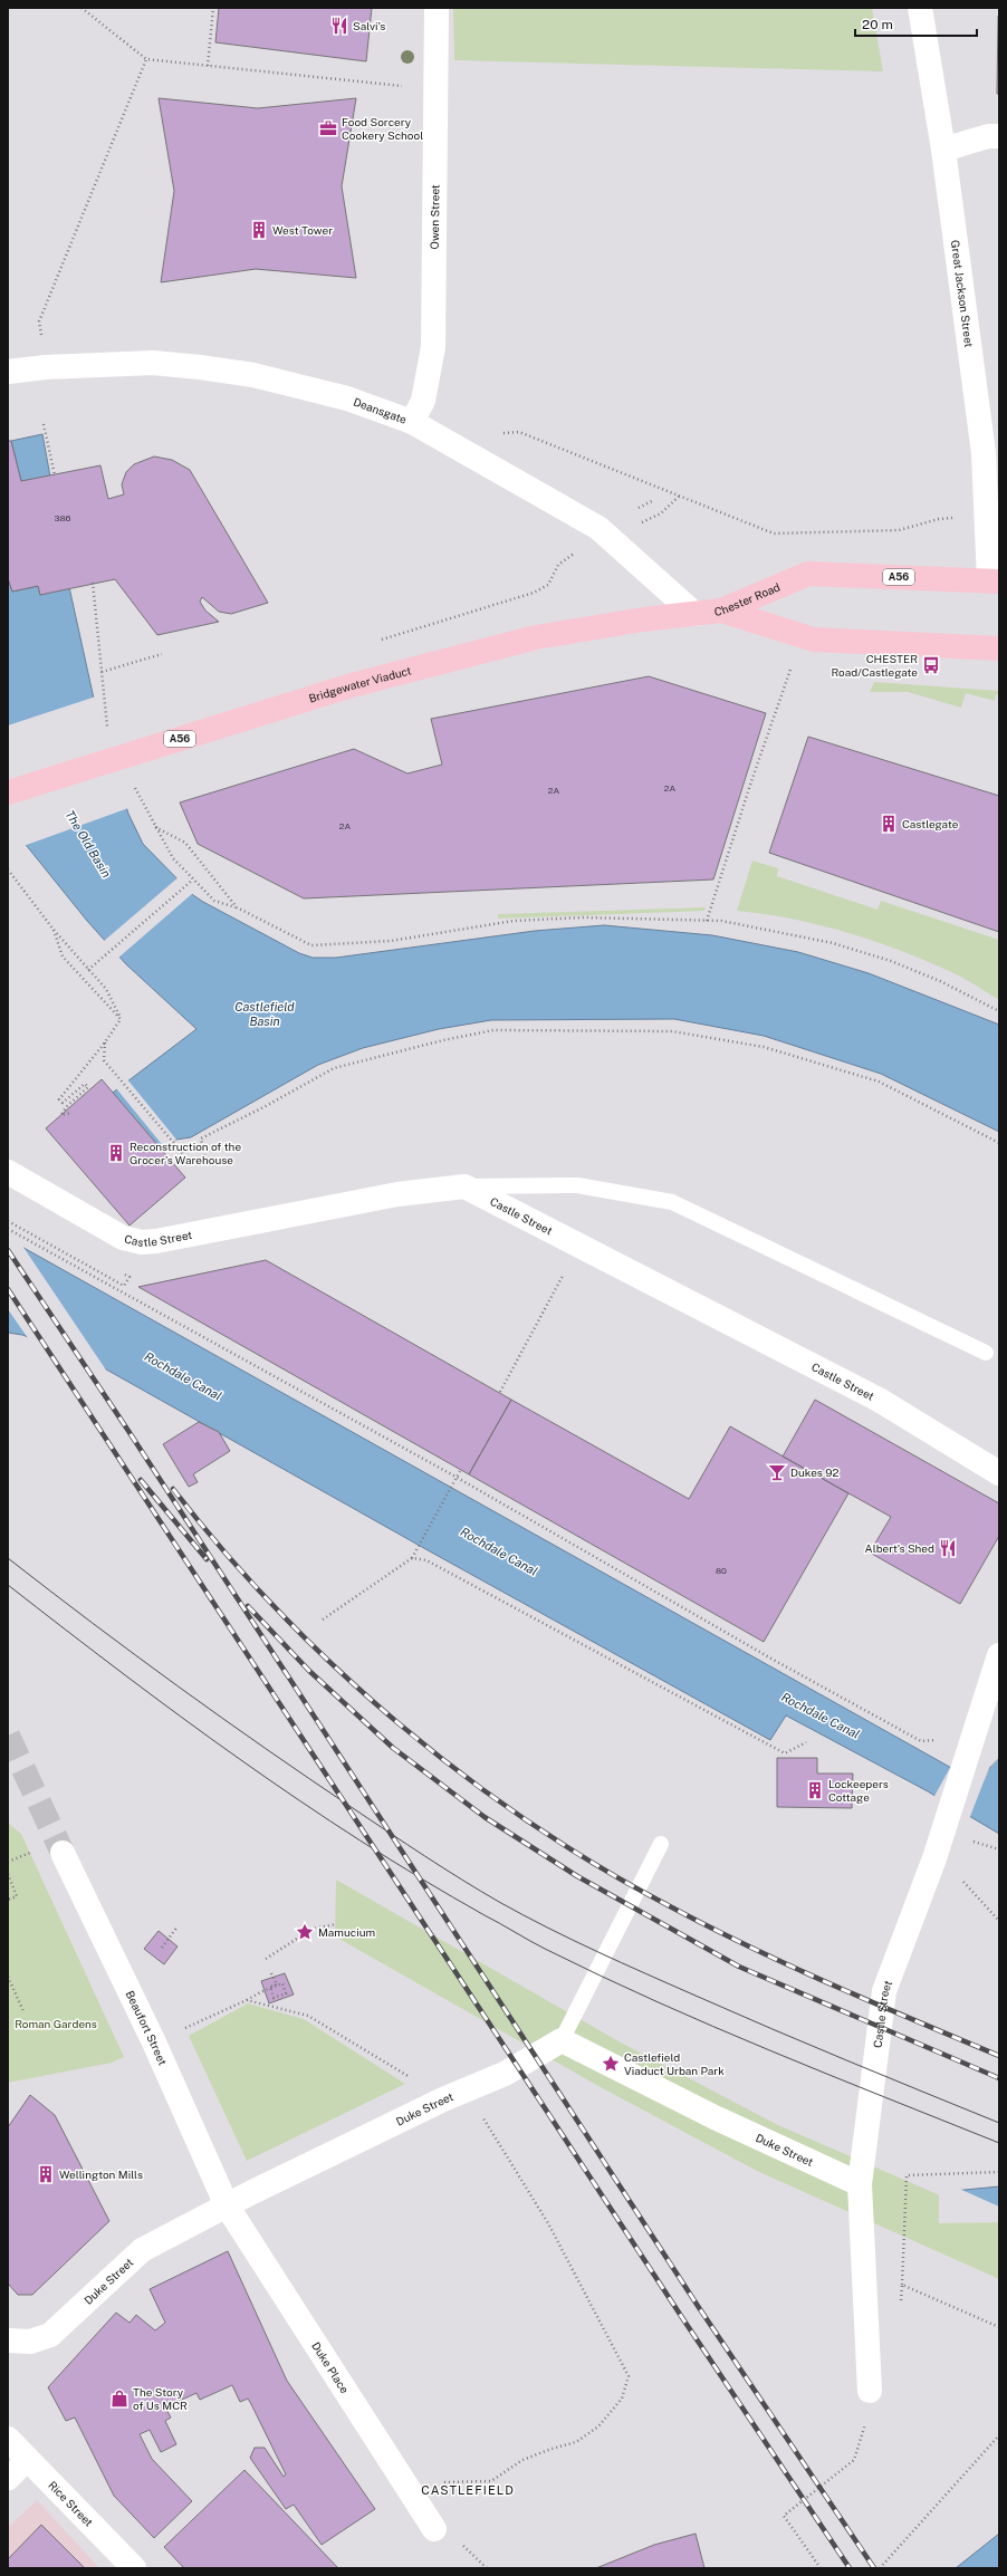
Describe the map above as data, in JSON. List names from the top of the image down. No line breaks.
{"streets":{"main road":["A56","Chester Road","Bridgewater Viaduct"],"street":["Owen Street","Great Jackson Street","Deansgate","Castle Street","Beaufort Street","Duke Street","Duke Place","Rice Street"]},"crossings":[["Owen Street","Deansgate"],["Great Jackson Street","Chester Road"],["Deansgate","Bridgewater Viaduct"],["Chester Road","Bridgewater Viaduct"],["Castle Street","Duke Street"],["Beaufort Street","Duke Street"],["Beaufort Street","Duke Place"],["Duke Street","Duke Place"]],"districts":["CASTLEFIELD"],"water":["The Old Basin","Castlefield Basin","Rochdale Canal"],"parks":["Roman Gardens"],"places":{"restaurant":["Salvi's","Albert's Shed"],"office":["Food Sorcery Cookery School"],"building":["West Tower","Castlegate","Reconstruction of the Grocer’s Warehouse","Lockeepers Cottage","Wellington Mills"],"bus stop":["CHESTER Road/Castlegate"],"bar":["Dukes 92"],"place":["Mamucium","Castlefield Viaduct Urban Park"],"shop":["The Story of Us MCR"]},"house_numbers":["386","2A","2A","2A","80"],"scale_bar":"20 m"}
